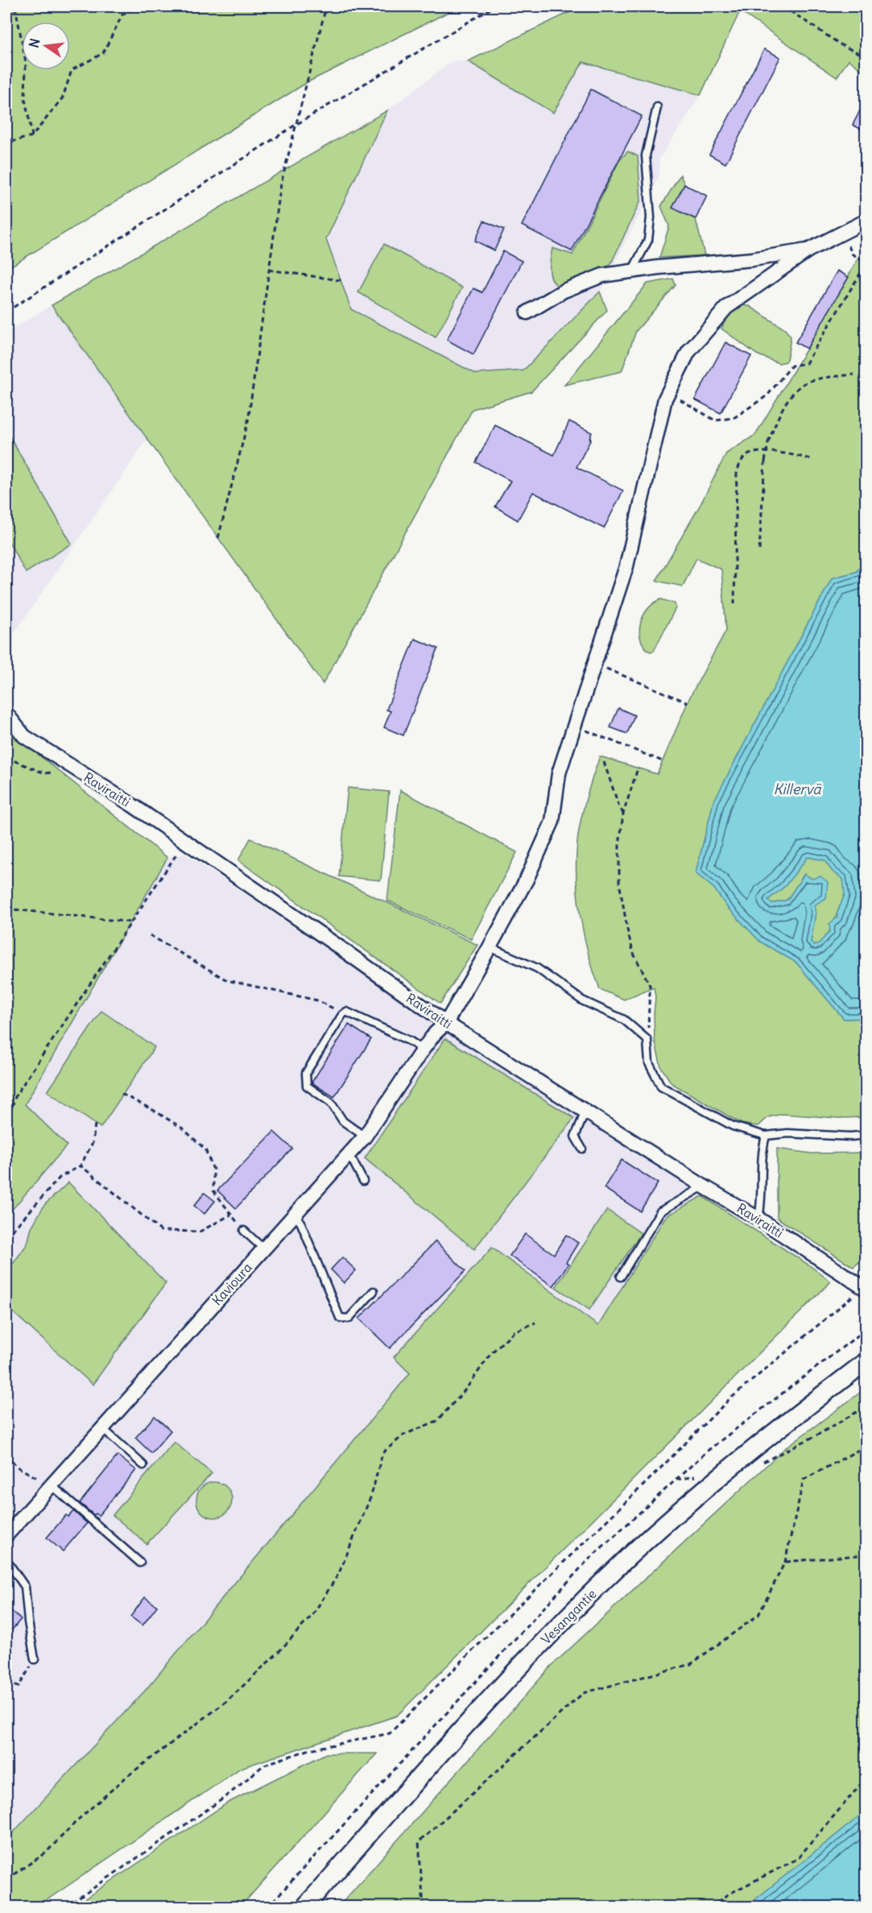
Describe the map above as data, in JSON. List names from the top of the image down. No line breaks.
{"streets":{"street":["Raviraitti","Kavioura","Vesangantie"]},"crossings":[["Raviraitti","Kavioura"]],"water":["Killervä"],"north":"left"}
